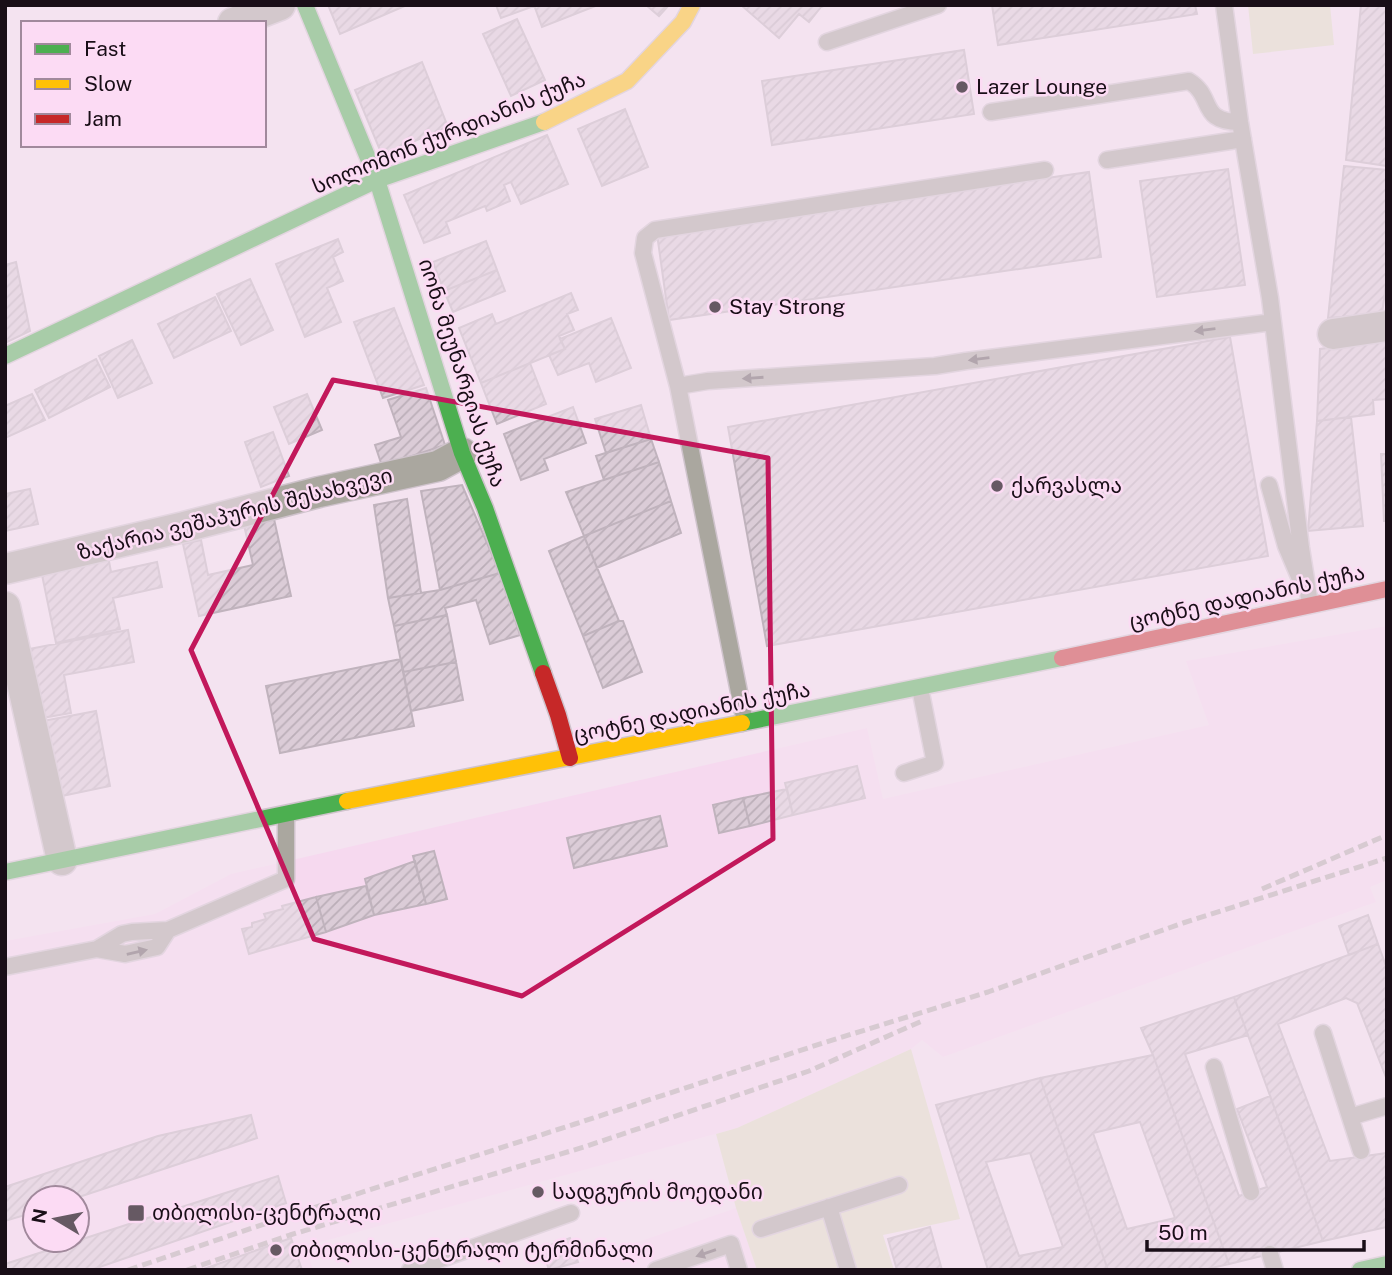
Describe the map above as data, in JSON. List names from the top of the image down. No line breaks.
{"streets":{"street":["სოლომონ ქურდიანის ქუჩა","იონა მეუნარგიას ქუჩა","ზაქარია ვეშაპურის შესახვევი","ცოტნე დადიანის ქუჩა"]},"crossings":[["სოლომონ ქურდიანის ქუჩა","იონა მეუნარგიას ქუჩა"],["იონა მეუნარგიას ქუჩა","ზაქარია ვეშაპურის შესახვევი"],["იონა მეუნარგიას ქუჩა","ცოტნე დადიანის ქუჩა"]],"places":{"other":["Lazer Lounge","Stay Strong","ქარვასლა","სადგურის მოედანი","თბილისი-ცენტრალი ტერმინალი"],"transit":["თბილისი-ცენტრალი"]},"legend":["Fast","Slow","Jam"],"scale_bar":"50 m","north":"left"}
